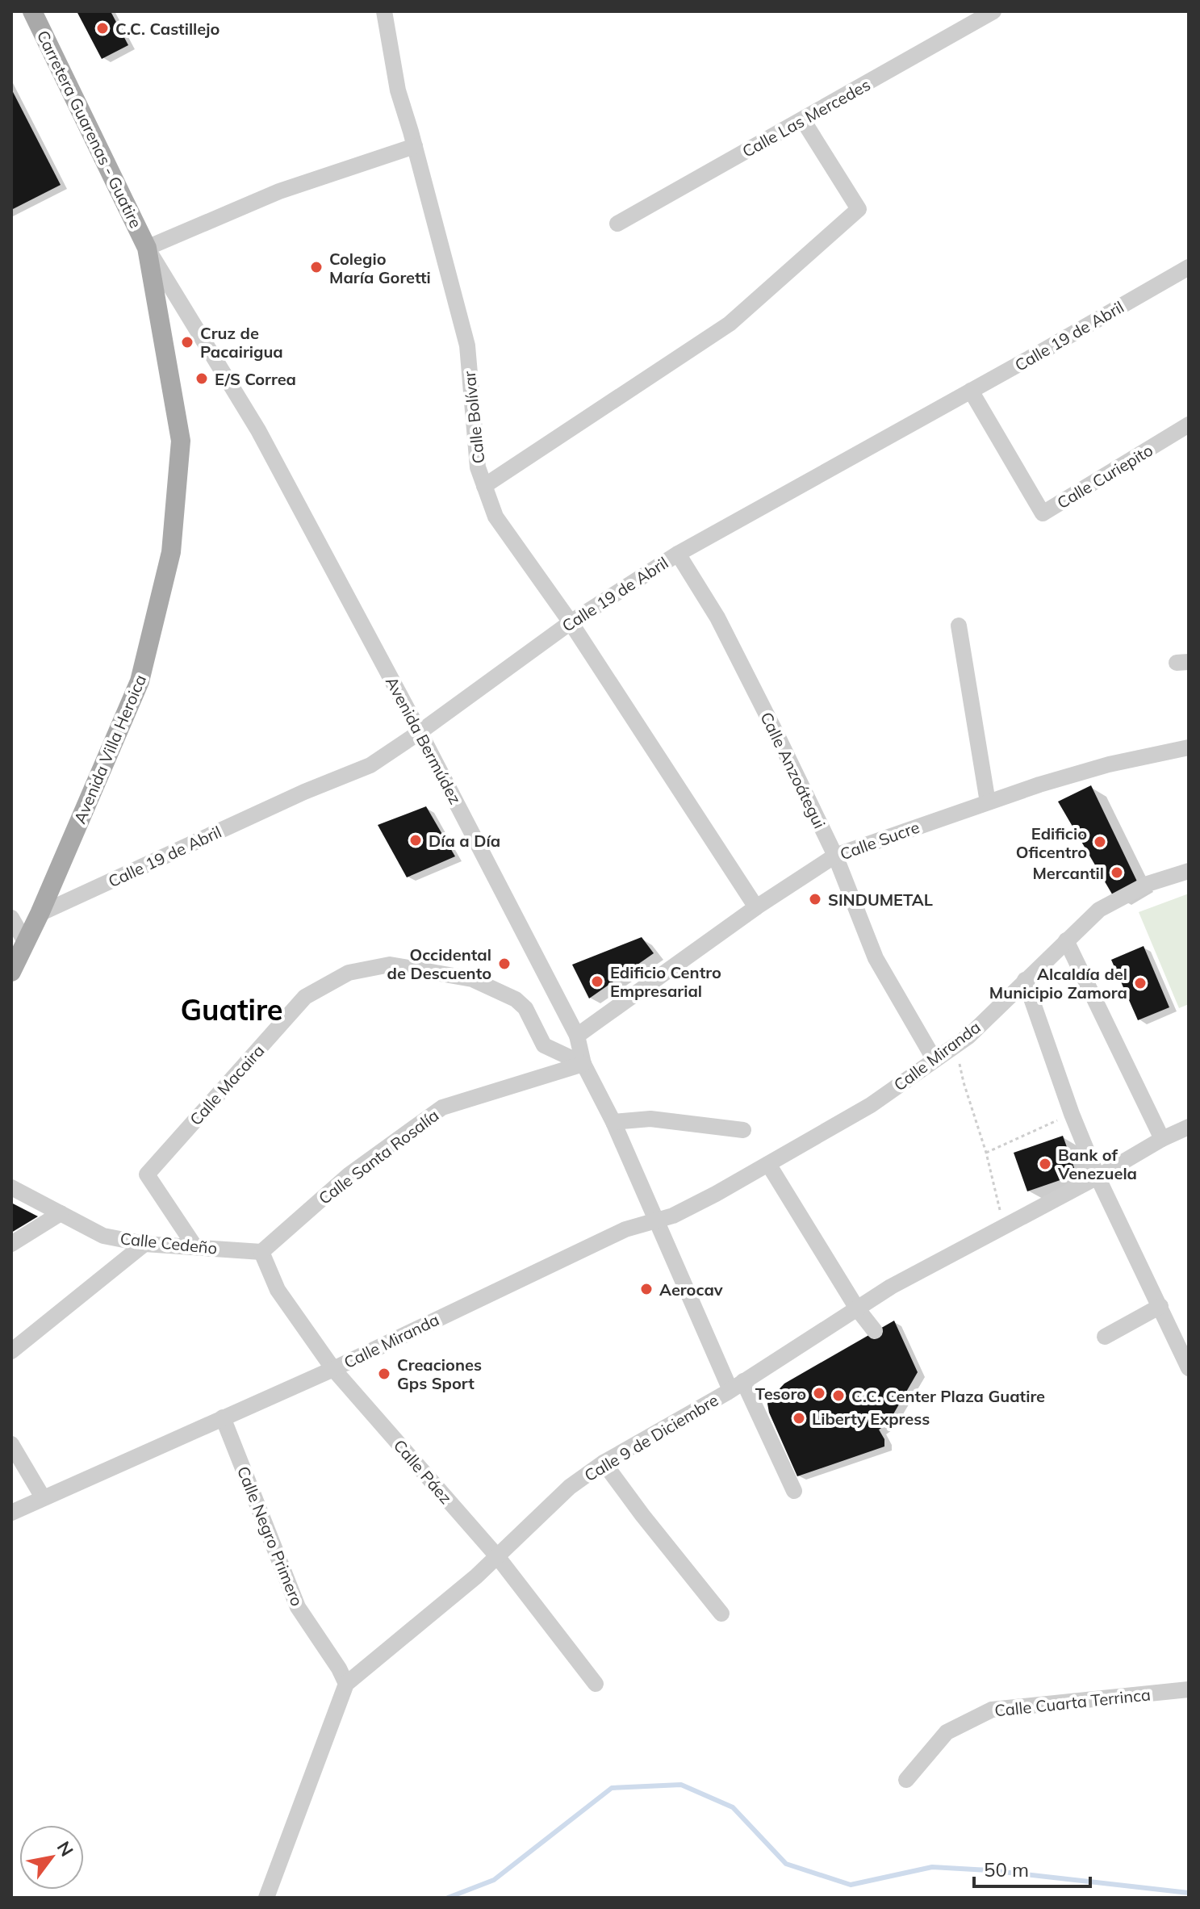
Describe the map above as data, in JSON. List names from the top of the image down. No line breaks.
{"streets":{"main road":["Carretera Guarenas - Guatire","Avenida Villa Heroica"],"street":["Calle Las Mercedes","Calle 19 de Abril","Calle Bolívar","Calle Curiepito","Avenida Bermúdez","Calle Anzoátegui","Calle Sucre","Calle Miranda","Calle Macaira","Calle Santa Rosalía","Calle Cedeño","Calle 9 de Diciembre","Calle Páez","Calle Negro Primero","Calle Cuarta Terrinca"]},"crossings":[["Carretera Guarenas - Guatire","Avenida Bermúdez"],["Carretera Guarenas - Guatire","Avenida Villa Heroica"],["Calle 19 de Abril","Calle Bolívar"],["Calle 19 de Abril","Calle Curiepito"],["Calle 19 de Abril","Avenida Bermúdez"],["Calle 19 de Abril","Avenida Villa Heroica"],["Calle 19 de Abril","Calle Anzoátegui"],["Calle Bolívar","Calle Sucre"],["Avenida Bermúdez","Avenida Villa Heroica"],["Avenida Bermúdez","Calle Sucre"],["Avenida Bermúdez","Calle Miranda"],["Avenida Bermúdez","Calle Macaira"],["Avenida Bermúdez","Calle Santa Rosalía"],["Avenida Bermúdez","Calle 9 de Diciembre"],["Calle Anzoátegui","Calle Sucre"],["Calle Anzoátegui","Calle Miranda"],["Calle Miranda","Calle Páez"],["Calle Miranda","Calle Negro Primero"],["Calle Macaira","Calle Santa Rosalía"],["Calle Macaira","Calle Cedeño"],["Calle Santa Rosalía","Calle Cedeño"],["Calle Santa Rosalía","Calle Páez"],["Calle Cedeño","Calle Páez"],["Calle 9 de Diciembre","Calle Páez"],["Calle 9 de Diciembre","Calle Negro Primero"]],"districts":["Guatire"],"places":["C.C. Castillejo","Colegio María Goretti","Cruz de Pacairigua","E/S Correa","Día a Día","Edificio Oficentro","Mercantil","SINDUMETAL","Occidental de Descuento","Edificio Centro Empresarial","Alcaldía del Municipio Zamora","Bank of Venezuela","Aerocav","Creaciones Gps Sport","Tesoro","C.C. Center Plaza Guatire","Liberty Express"],"scale_bar":"50 m","north":"top right"}
